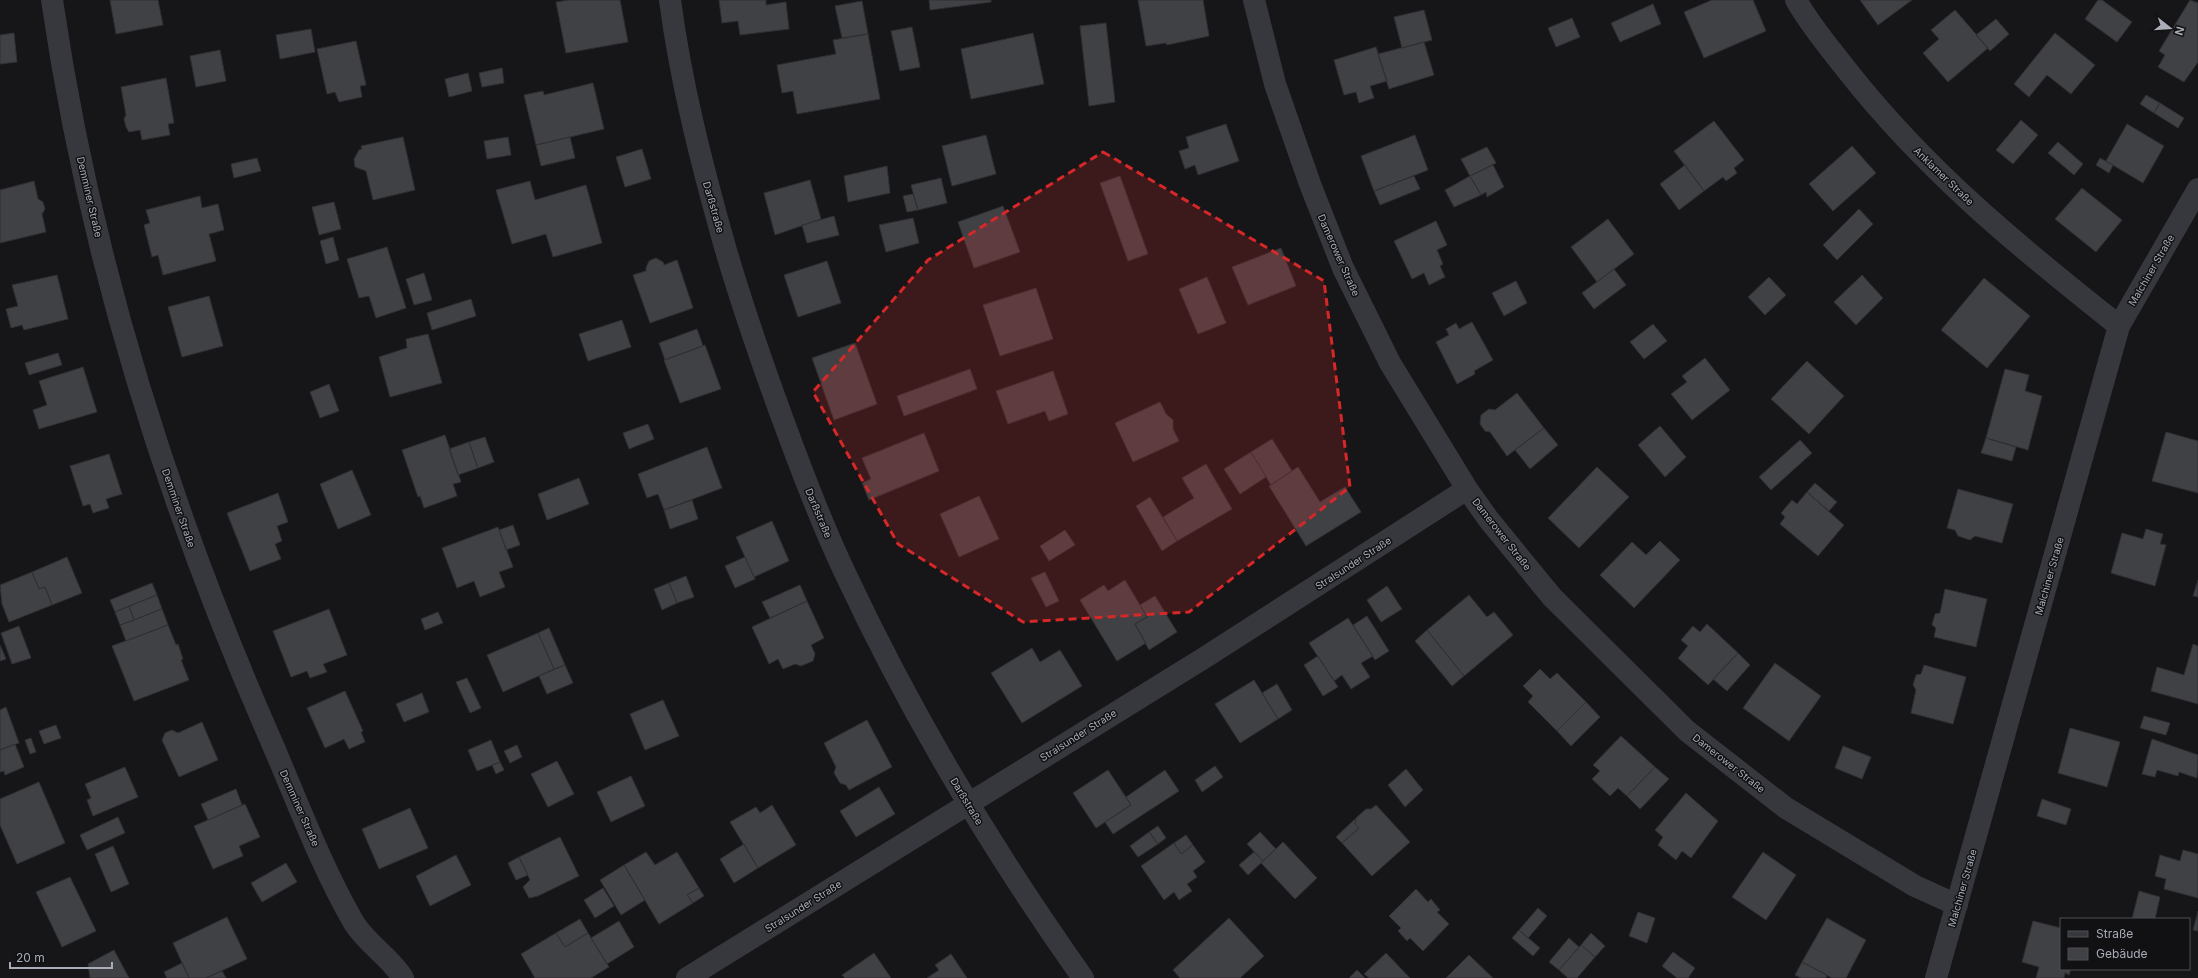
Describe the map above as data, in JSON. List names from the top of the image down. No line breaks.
{"streets":{"street":["Anklamer Straße","Demminer Straße","Darßstraße","Damerower Straße","Malchiner Straße","Stralsunder Straße"]},"crossings":[["Anklamer Straße","Malchiner Straße"],["Darßstraße","Stralsunder Straße"],["Damerower Straße","Malchiner Straße"],["Damerower Straße","Stralsunder Straße"]],"legend":["Straße","Gebäude"],"scale_bar":"20 m","north":"right"}
